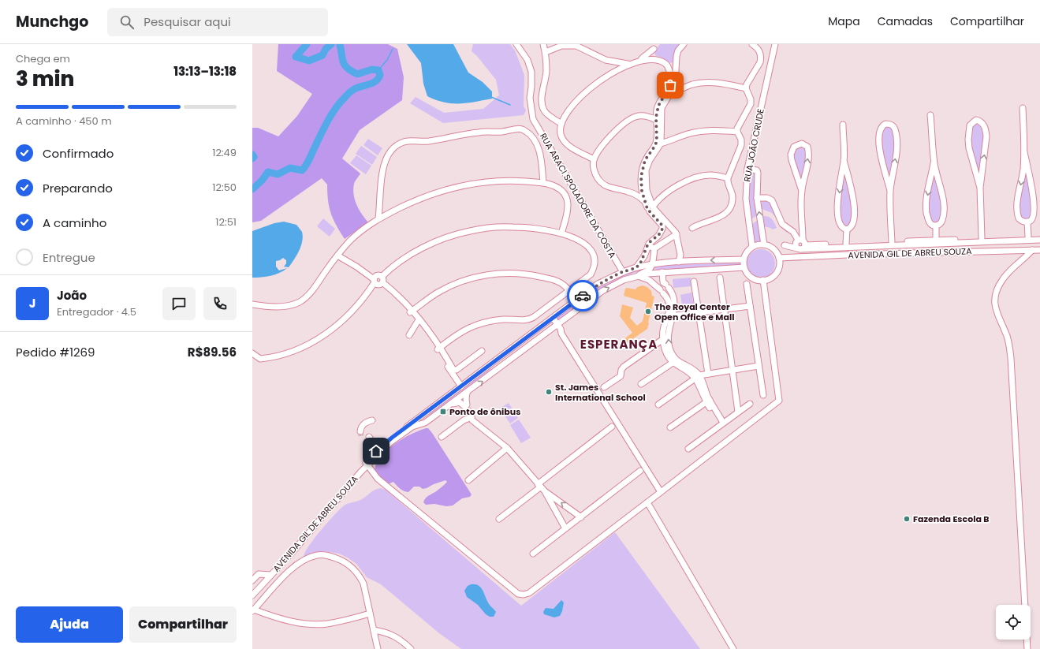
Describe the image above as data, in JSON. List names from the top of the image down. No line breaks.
{"streets":{"street":["RUA JOÃO CRUDE","RUA ARACI SPOLADORE DA COSTA","AVENIDA GIL DE ABREU SOUZA"]},"crossings":[["RUA JOÃO CRUDE","AVENIDA GIL DE ABREU SOUZA"],["RUA ARACI SPOLADORE DA COSTA","AVENIDA GIL DE ABREU SOUZA"]],"districts":["ESPERANÇA"],"places":{"other":["The Royal Center Open Office e Mall","St. James International School","Fazenda Escola B"],"transit":["Ponto de ônibus"]},"page":{"header":"Munchgo","search":"Pesquisar aqui","nav":["Mapa","Camadas","Compartilhar"],"heading":["3 min","Chega em","13:13–13:18"],"panel":["João","Entregador · 4.5","Pedido #1269","R$89.56"],"bar":"A caminho · 450 m","list":[["Confirmado","12:49"],["Preparando","12:50"],["A caminho","12:51"],"Entregue"],"round":"J","buttons":["Ajuda","Compartilhar"]}}
